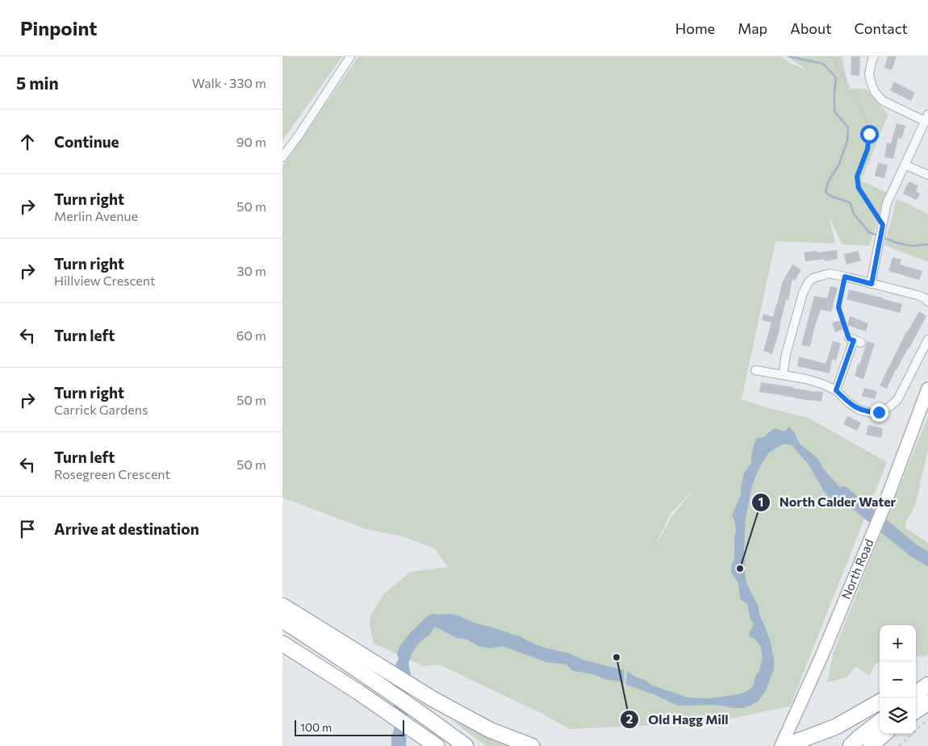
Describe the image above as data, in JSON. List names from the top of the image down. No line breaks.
{"streets":{"main road":["North Road"]},"places":["North Calder Water","Old Hagg Mill"],"scale_bar":"100 m","page":{"header":"Pinpoint","nav":["Home","Map","About","Contact"],"heading":["5 min","Walk · 330 m"],"list":[["Continue","90 m"],["Turn right","Merlin Avenue","50 m"],["Turn right","Hillview Crescent","30 m"],["Turn left","60 m"],["Turn right","Carrick Gardens","50 m"],["Turn left","Rosegreen Crescent","50 m"],"Arrive at destination"],"map_buttons":["+","−"],"scale":"100 m"}}
